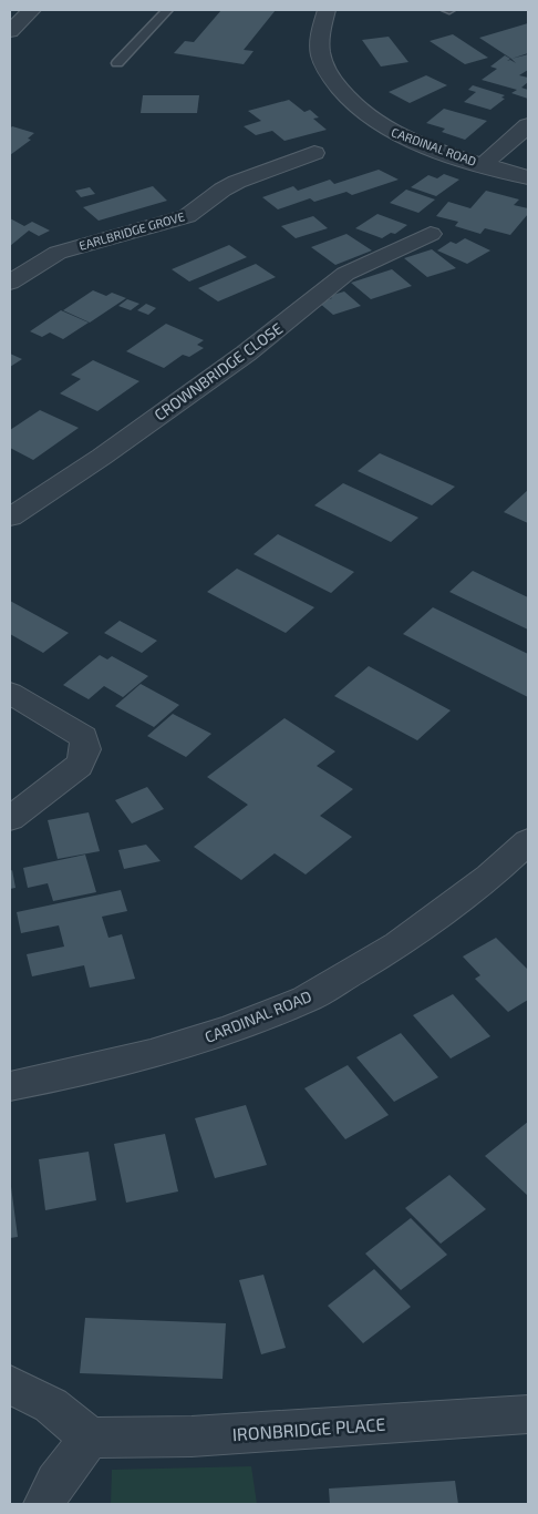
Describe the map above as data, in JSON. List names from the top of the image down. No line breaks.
{"streets":{"street":["CARDINAL ROAD","EARLBRIDGE GROVE","CROWNBRIDGE CLOSE","IRONBRIDGE PLACE"]}}
